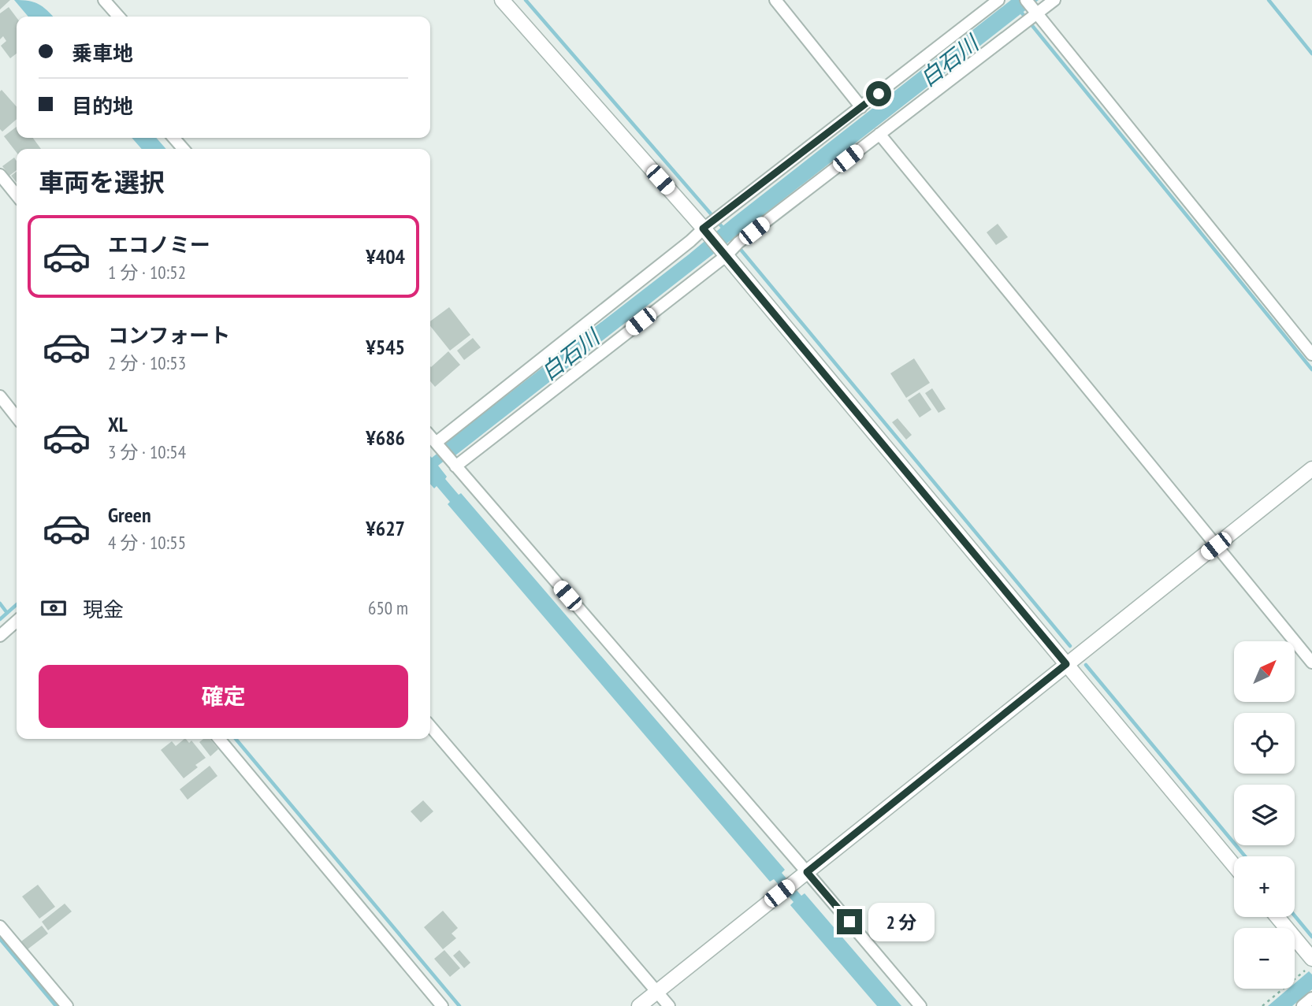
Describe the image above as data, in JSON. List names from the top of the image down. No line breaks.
{"water":["白石川"],"north":"top right","page":{"banner":["乗車地","目的地"],"heading":"車両を選択","list":[{"name":"エコノミー","note":"1 分 · 10:52","value":"¥404"},{"name":"コンフォート","note":"2 分 · 10:53","value":"¥545"},{"name":"XL","note":"3 分 · 10:54","value":"¥686"},{"name":"Green","note":"4 分 · 10:55","value":"¥627"}],"pay":["現金","650 m"],"map_buttons":["+","−"],"buttons":"確定","bubble":"2 分"}}
